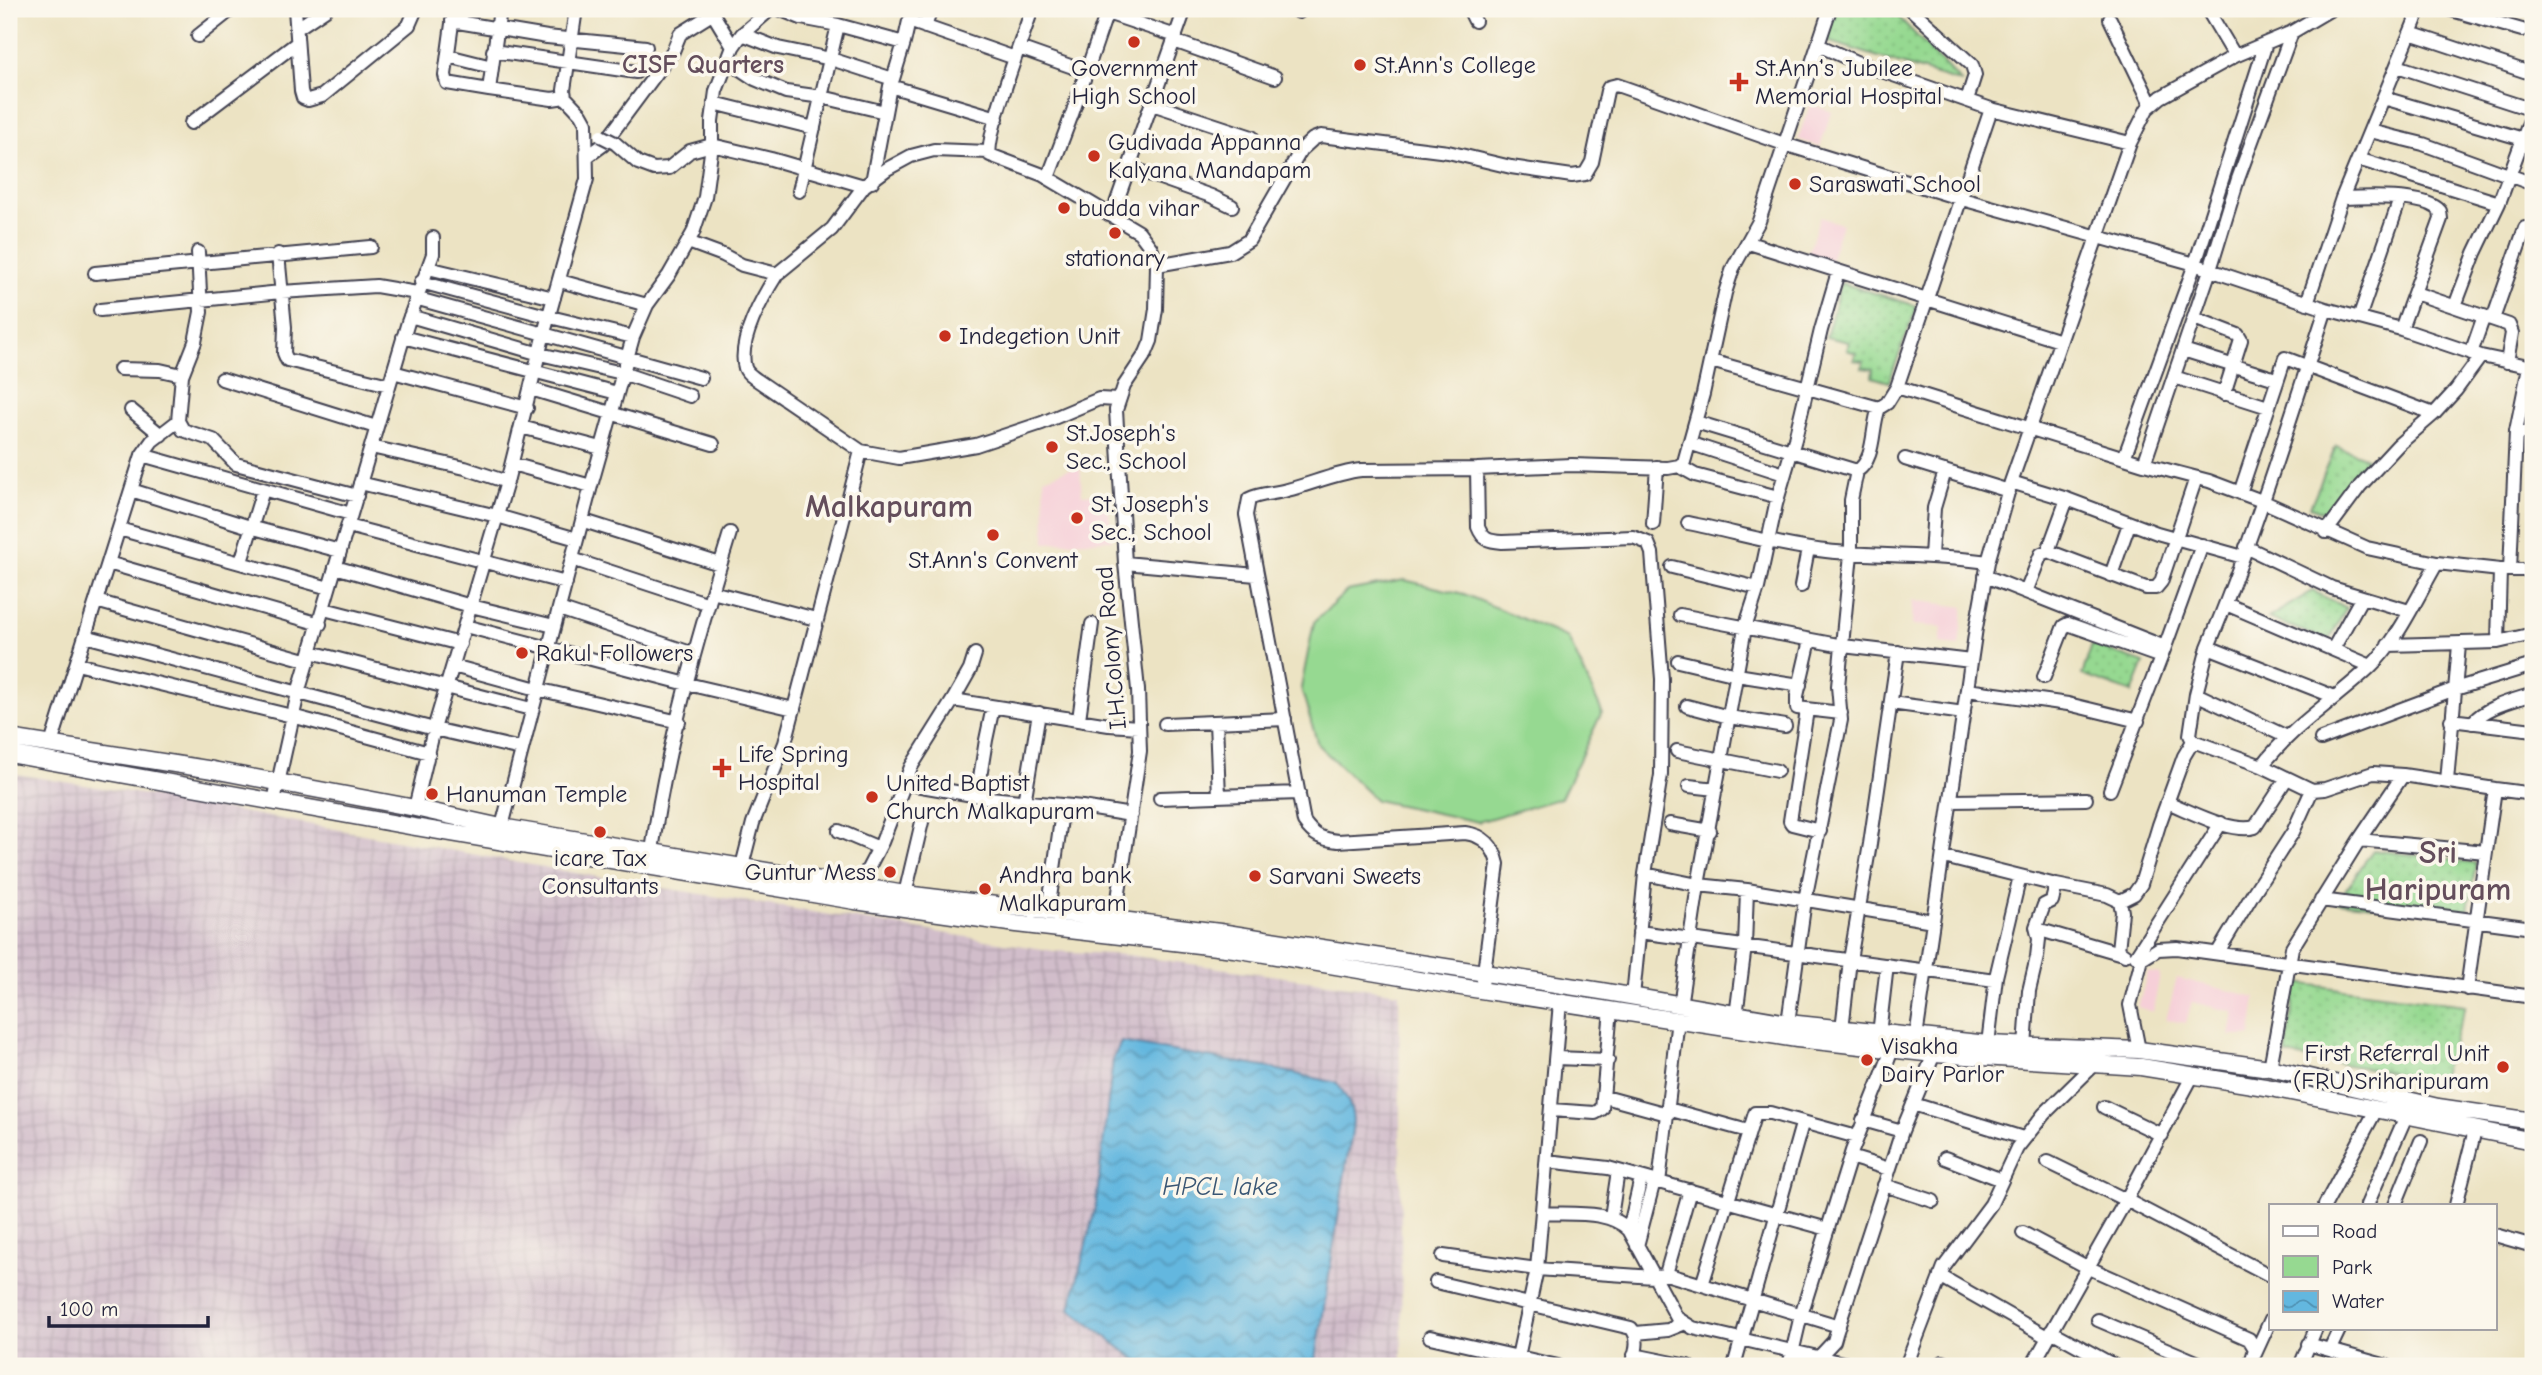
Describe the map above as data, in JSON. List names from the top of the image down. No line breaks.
{"streets":{"street":["I.H.Colony Road"]},"districts":["CISF Quarters","Malkapuram","Sri Haripuram"],"water":["HPCL lake"],"places":{"other":["Government High School","St.Ann's College","Gudivada Appanna Kalyana Mandapam","Saraswati School","budda vihar","stationary","Indegetion Unit","St.Joseph's Sec., School","St. Joseph's Sec., School","St.Ann's Convent","Rakul Followers","Hanuman Temple","United Baptist Church Malkapuram","icare Tax Consultants","Guntur Mess","Sarvani Sweets","Andhra bank Malkapuram","Visakha Dairy Parlor","First Referral Unit (FRU)Sriharipuram"],"health":["St.Ann's Jubilee Memorial Hospital","Life Spring Hospital"]},"legend":["Road","Park","Water"],"scale_bar":"100 m"}
